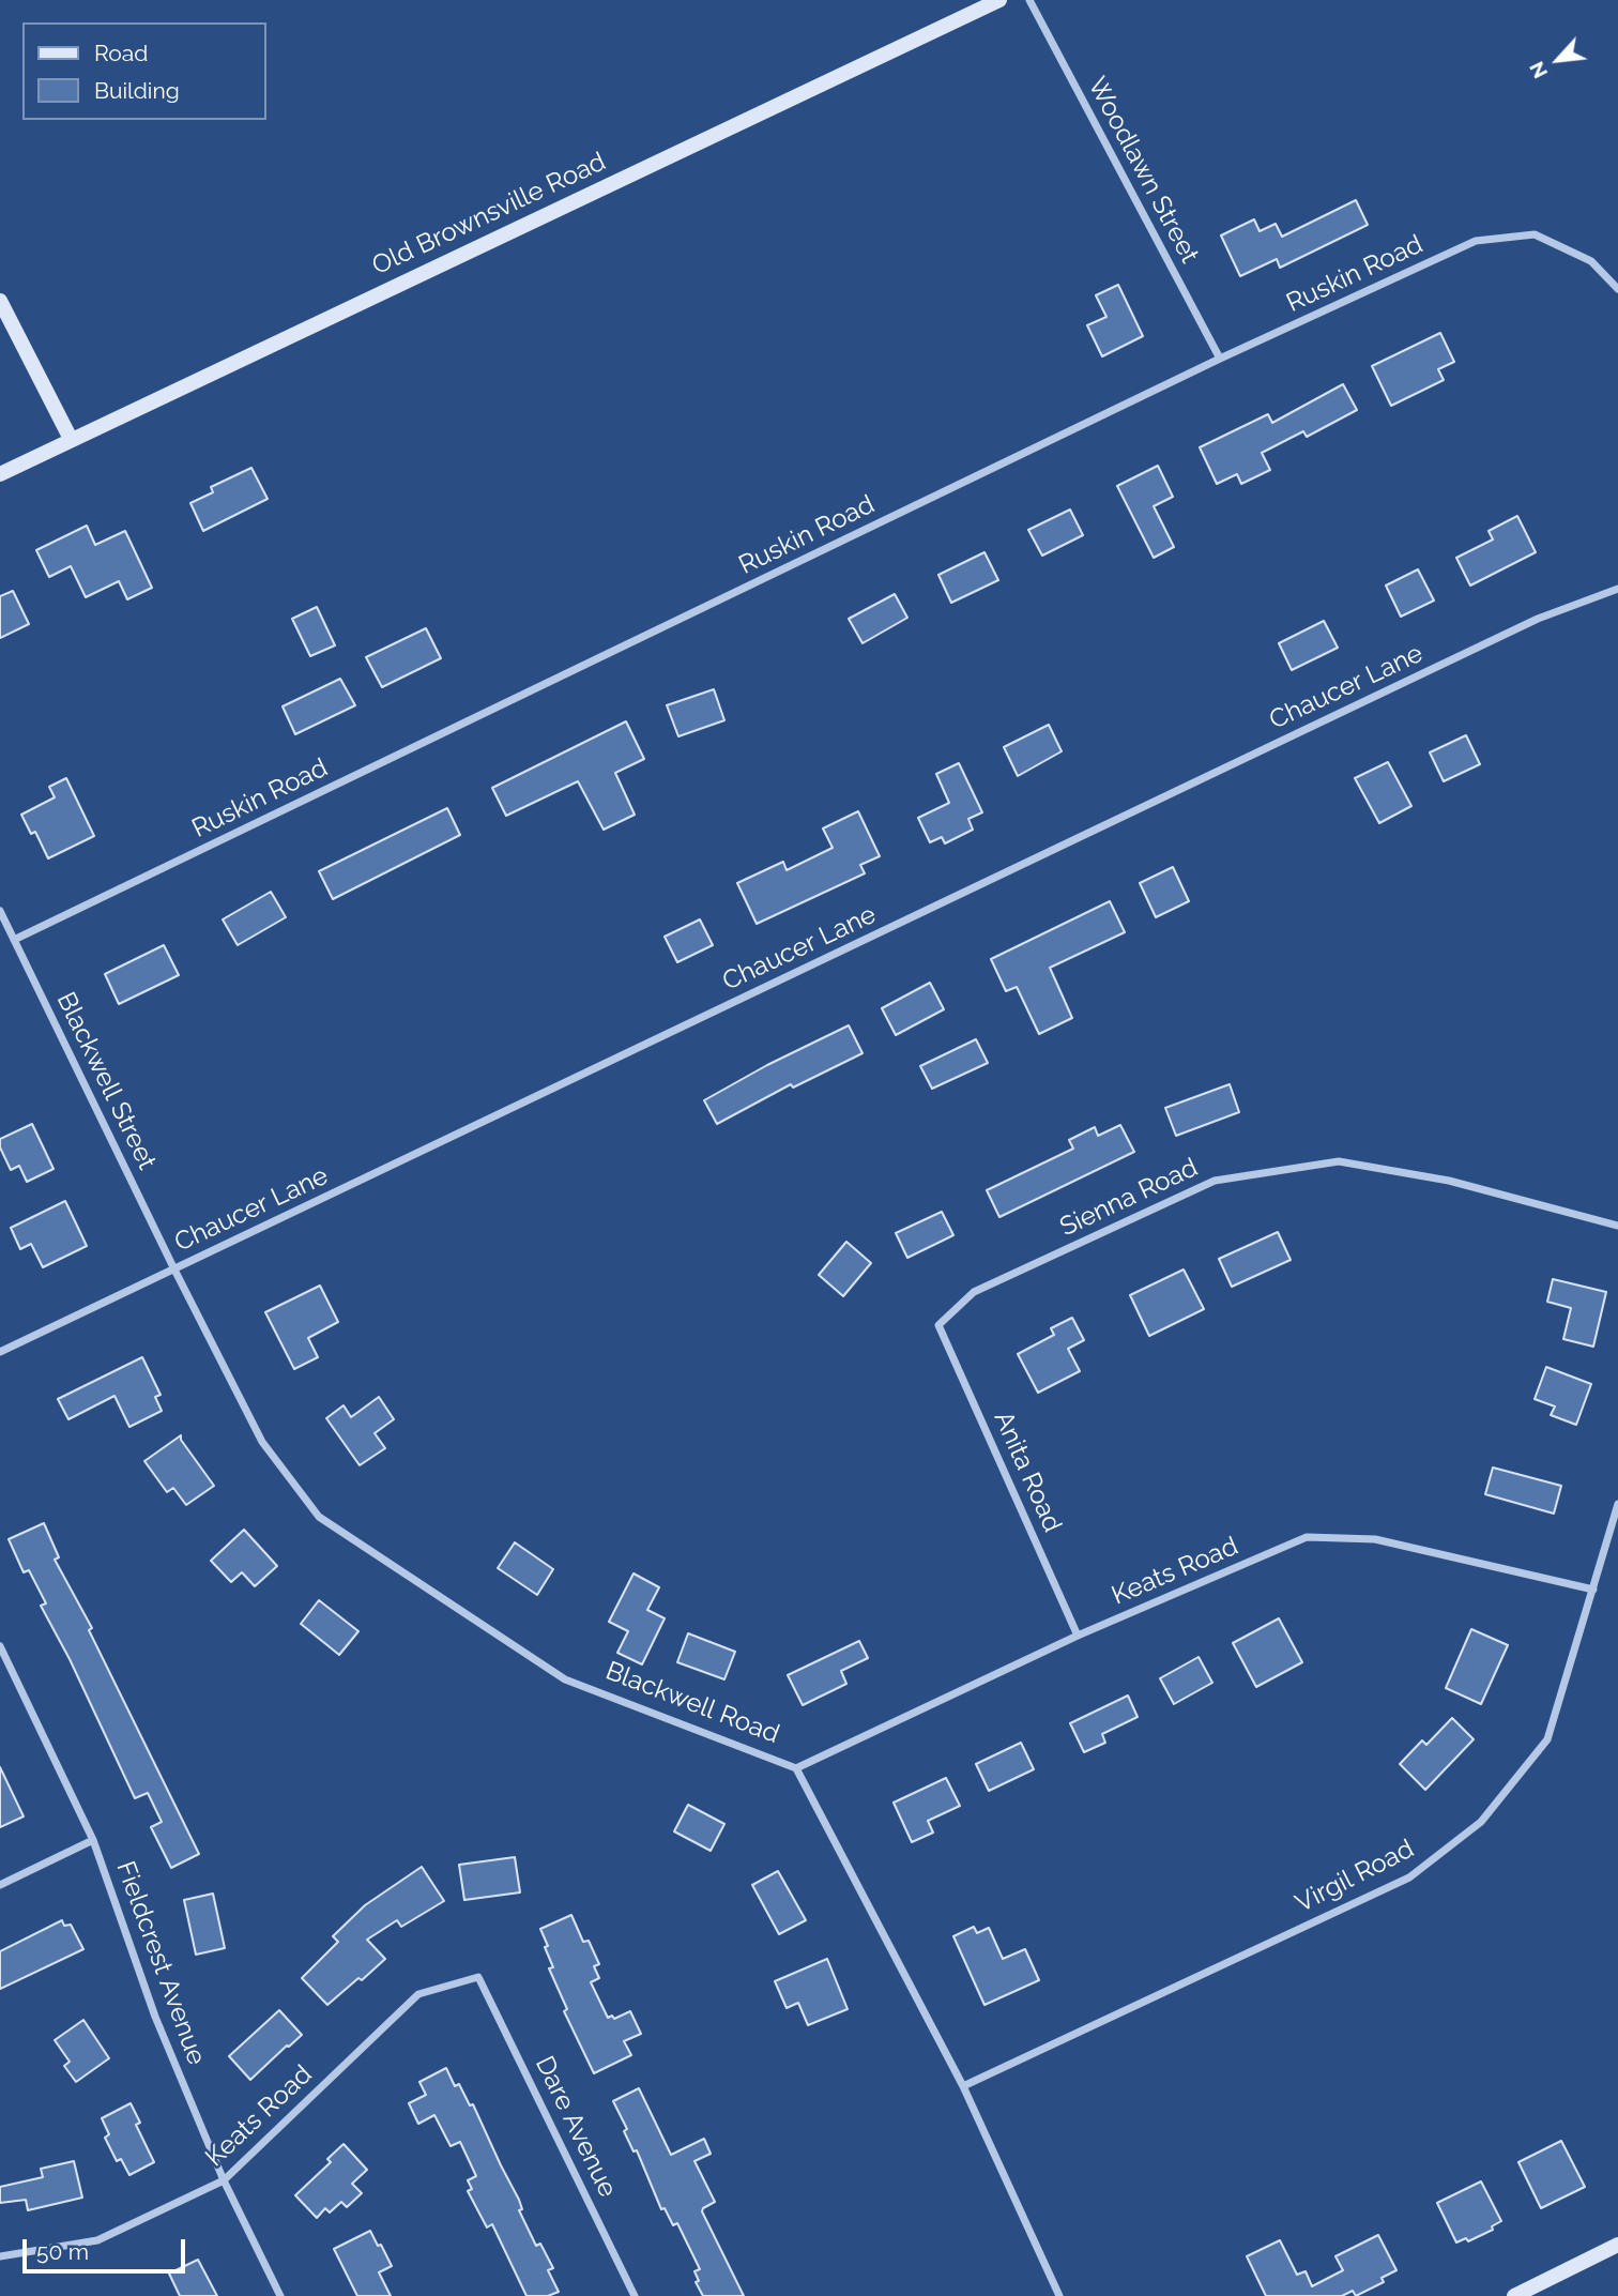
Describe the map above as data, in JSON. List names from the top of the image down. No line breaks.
{"streets":{"main road":["Old Brownsville Road"],"street":["Woodlawn Street","Ruskin Road","Chaucer Lane","Blackwell Street","Sienna Road","Anita Road","Keats Road","Blackwell Road","Virgil Road","Fieldcrest Avenue","Dare Avenue"]},"crossings":[["Woodlawn Street","Ruskin Road"],["Ruskin Road","Blackwell Street"],["Chaucer Lane","Blackwell Street"],["Chaucer Lane","Blackwell Road"],["Blackwell Street","Blackwell Road"],["Sienna Road","Anita Road"],["Anita Road","Keats Road"],["Keats Road","Blackwell Road"],["Keats Road","Virgil Road"],["Keats Road","Fieldcrest Avenue"],["Keats Road","Dare Avenue"],["Blackwell Road","Virgil Road"]],"legend":["Road","Building"],"scale_bar":"50 m","north":"bottom left"}
